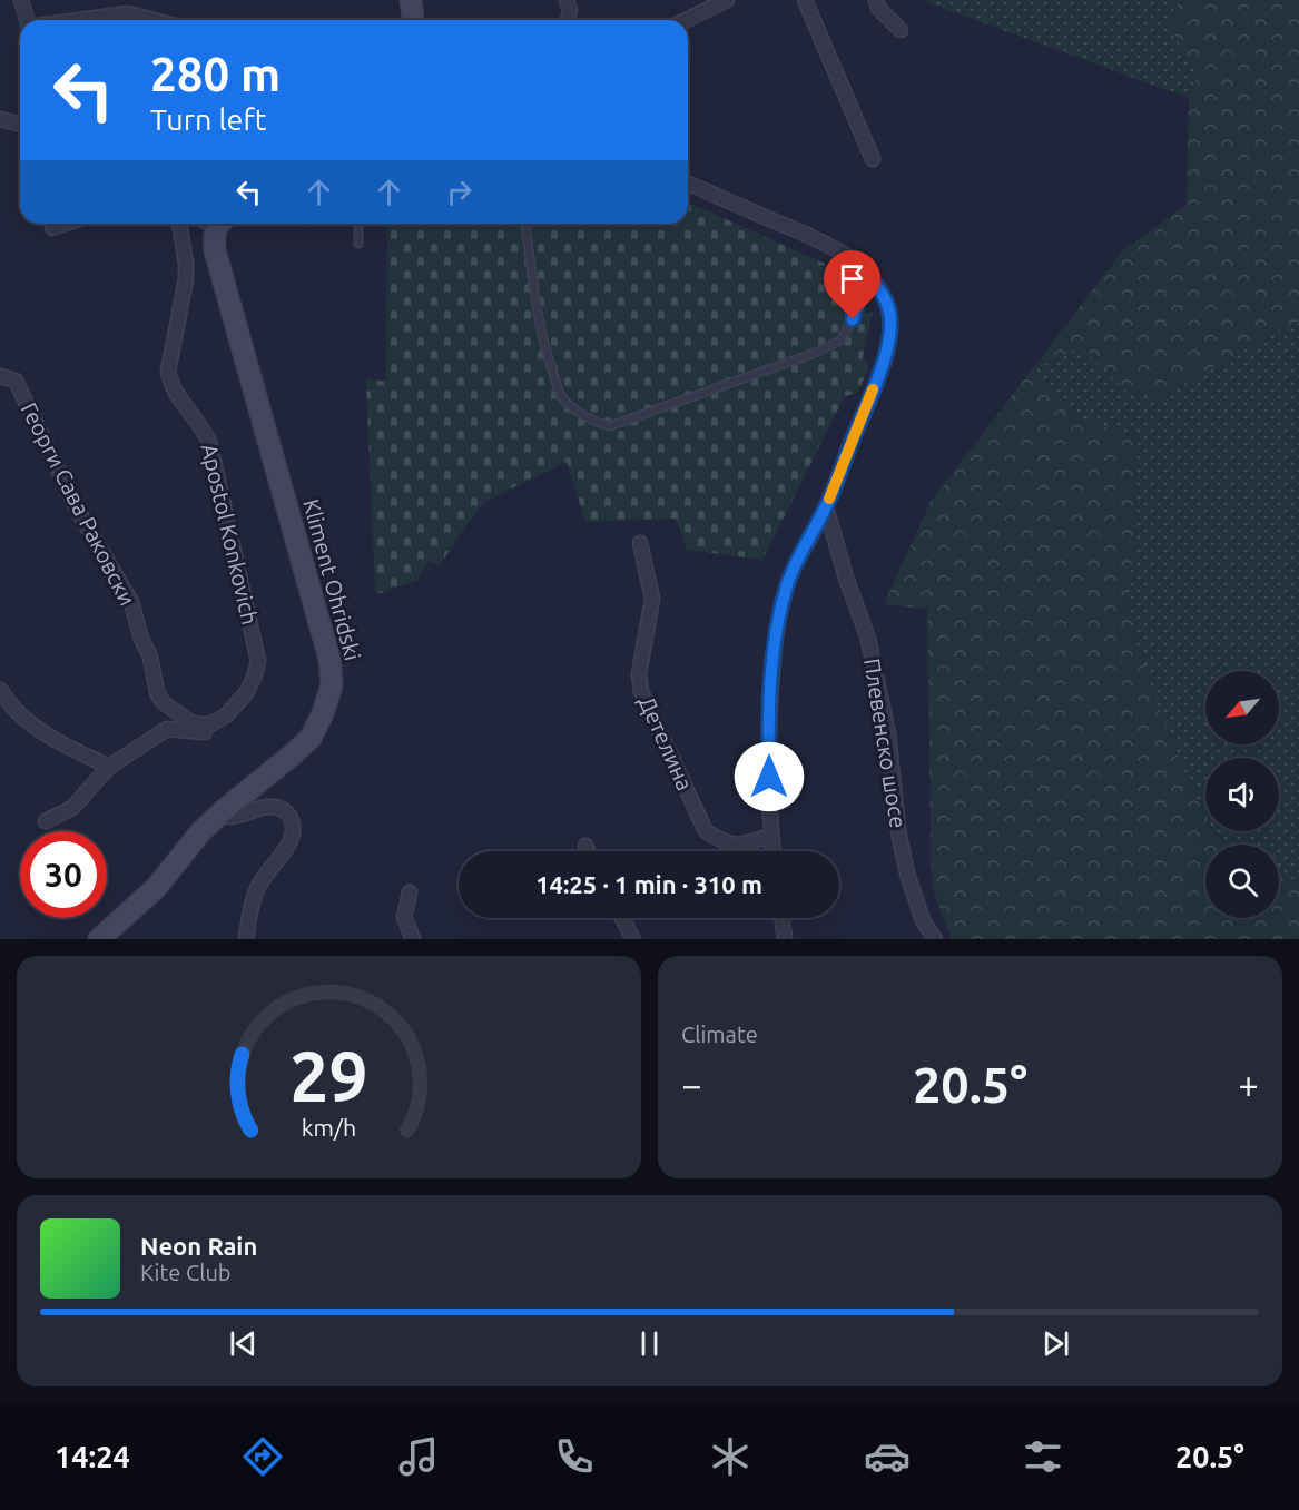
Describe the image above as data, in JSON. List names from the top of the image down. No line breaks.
{"streets":{"street":["Георги Сава Раковски","Apostol Konkovich","Kliment Ohridski","Детелина","Плевенско шосе"]},"crossings":[["Георги Сава Раковски","Apostol Konkovich"]],"north":"bottom left","page":{"turn":["280 m","Turn left"],"limit":"30","trip":"14:25 · 1 min · 310 m","tile":"Climate","heat":["−","20.5°","+"],"song":["Neon Rain","Kite Club"],"tabs":["14:24","20.5°"],"gauge":["29","km/h"]}}
